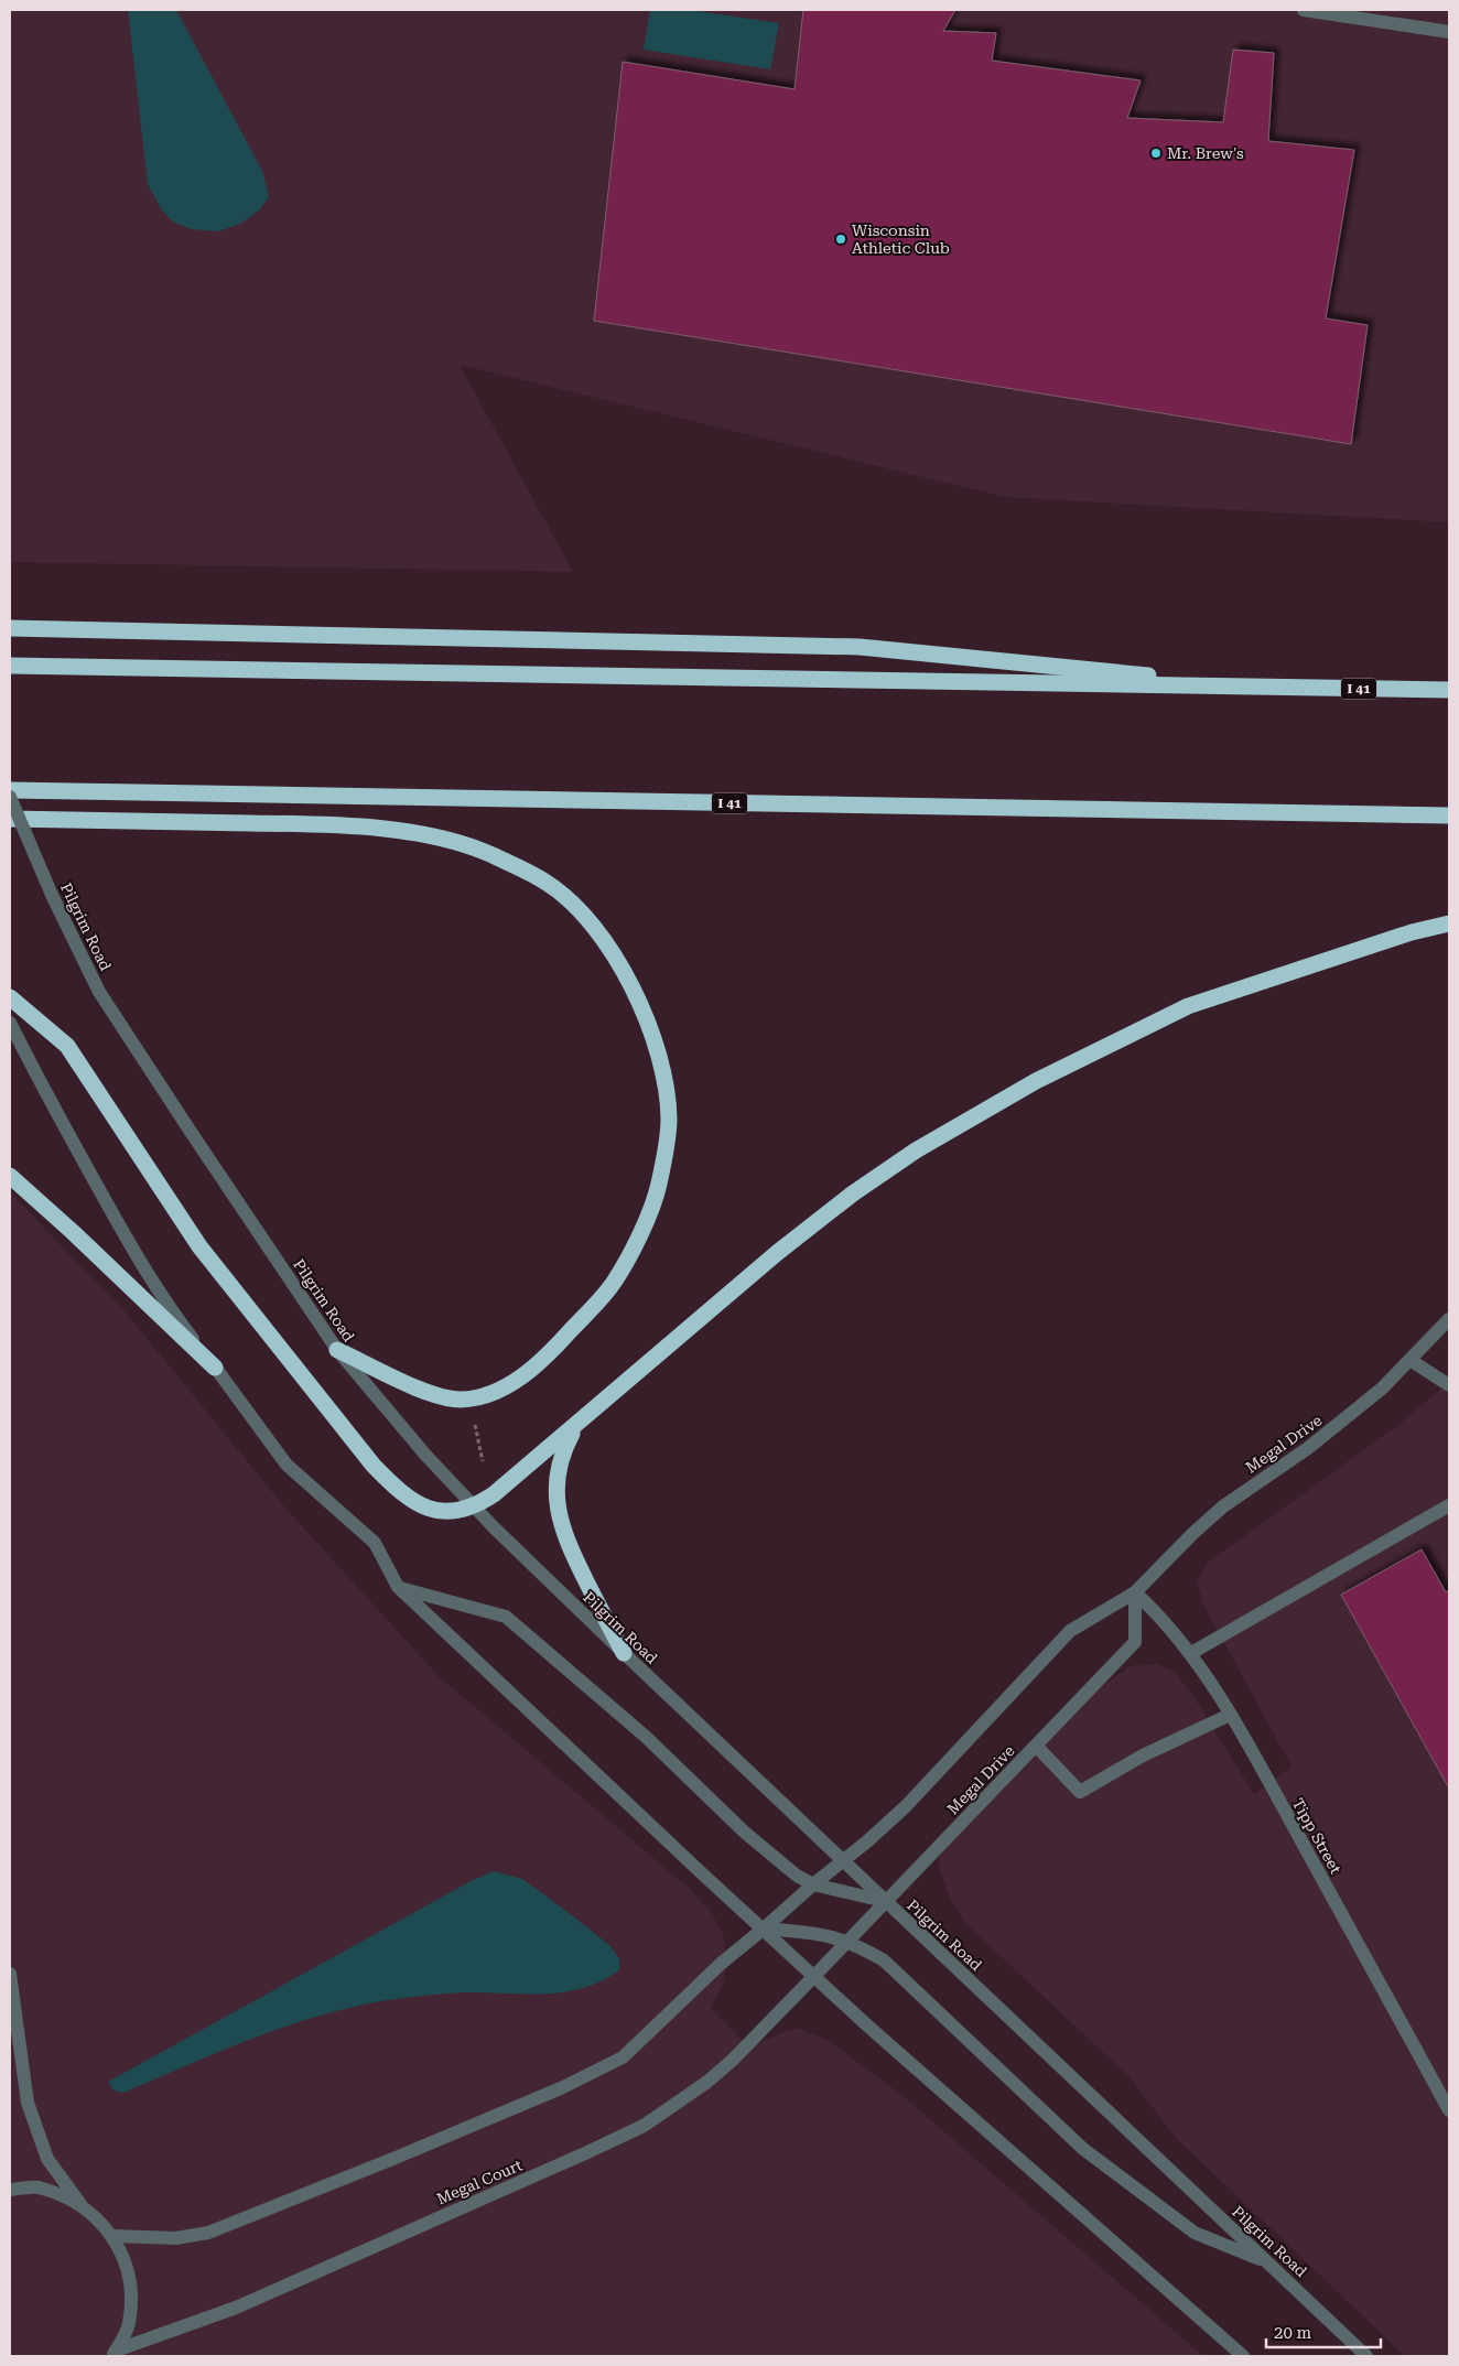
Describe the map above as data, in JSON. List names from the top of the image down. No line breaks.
{"streets":{"highway":["I 41"],"street":["Pilgrim Road","Megal Drive","Tipp Street","Megal Court"]},"crossings":[["Pilgrim Road","Megal Drive"],["Megal Drive","Tipp Street"],["Megal Drive","Megal Court"]],"places":["Mr. Brew's","Wisconsin Athletic Club"],"scale_bar":"20 m"}
